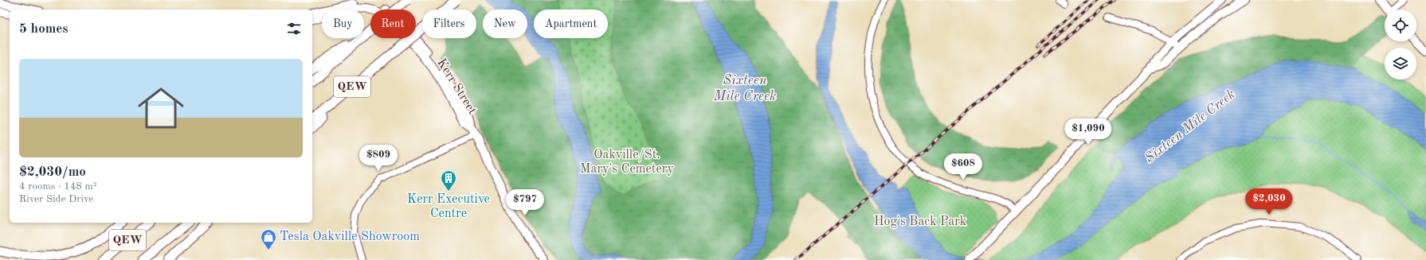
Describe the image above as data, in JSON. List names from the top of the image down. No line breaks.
{"streets":{"highway":["QEW"],"main road":["Kerr Street"]},"water":["Sixteen Mile Creek"],"parks":["Oakville/St. Mary's Cemetery","Hog's Back Park"],"places":{"building":["Kerr Executive Centre"],"shop":["Tesla Oakville Showroom"]},"page":{"chip":["Buy","Rent","Filters","New","Apartment"],"heading":"5 homes","list":[{"name":"$2,030/mo","note":"4 rooms · 148 m² · River Side Drive"}],"price":["$1,090","$809","$608","$2,030","$797"]}}
